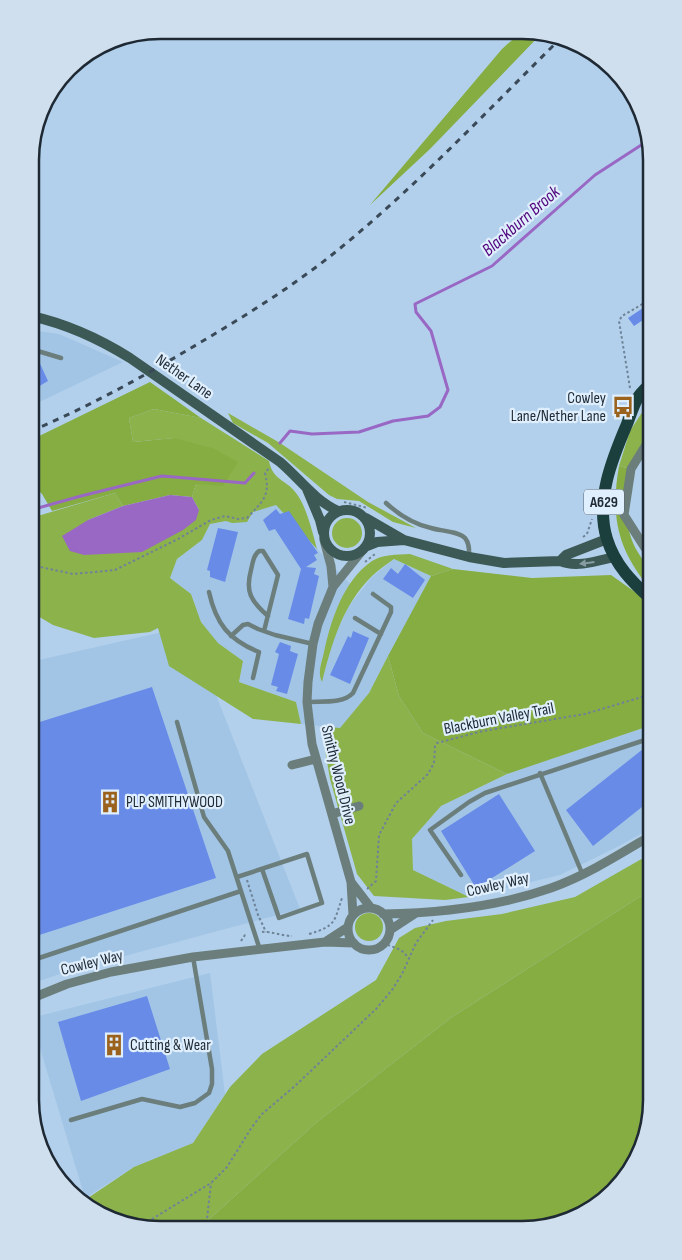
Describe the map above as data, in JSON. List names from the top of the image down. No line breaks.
{"streets":{"main road":["Nether Lane","A629"],"street":["Smithy Wood Drive","Cowley Way"],"path":["Blackburn Valley Trail"]},"crossings":[["Nether Lane","Smithy Wood Drive"],["Blackburn Valley Trail","Smithy Wood Drive"],["Smithy Wood Drive","Cowley Way"]],"water":["Blackburn Brook"],"places":{"bus stop":["Cowley Lane/Nether Lane"],"building":["PLP SMITHYWOOD","Cutting & Wear"]}}
